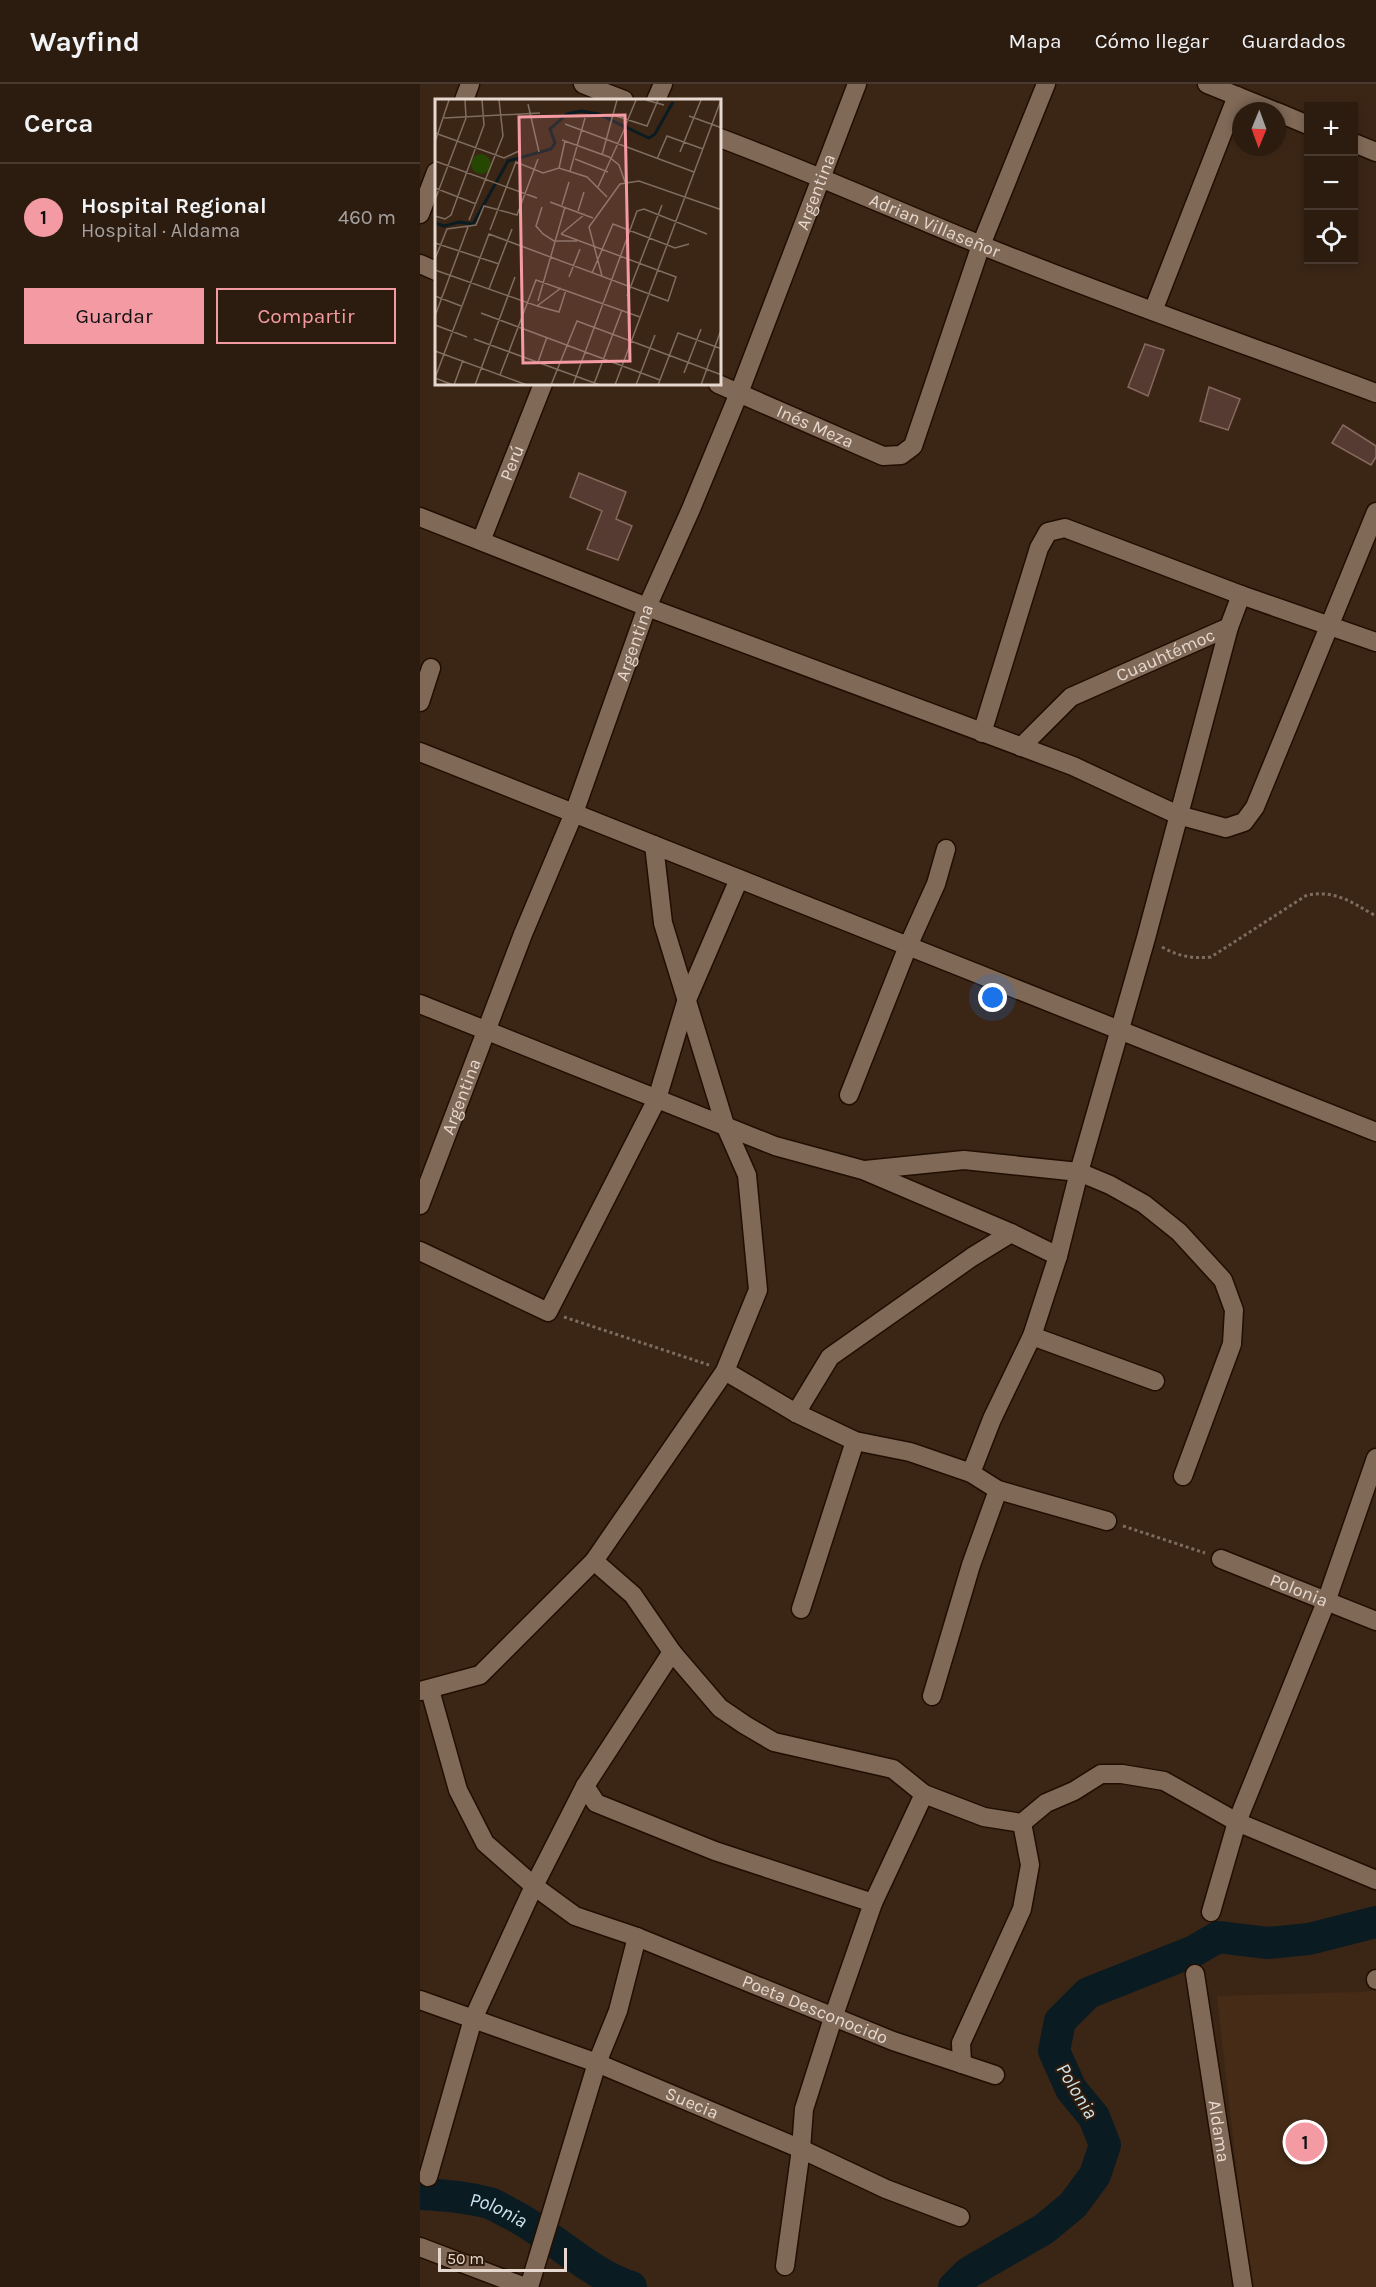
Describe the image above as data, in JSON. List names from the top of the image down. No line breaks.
{"streets":{"street":["Argentina","Adrian Villaseñor","Inés Meza","Perú","Cuauhtémoc","Polonia","Poeta Desconocido","Suecia","Aldama"]},"crossings":[["Argentina","Adrian Villaseñor"],["Argentina","Inés Meza"],["Adrian Villaseñor","Inés Meza"]],"water":["Polonia"],"scale_bar":"50 m","north":"bottom","page":{"header":"Wayfind","nav":["Mapa","Cómo llegar","Guardados"],"heading":"Cerca","map_buttons":["+","−"],"list":[{"mark":"1","name":"Hospital Regional","note":"Hospital · Aldama","value":"460 m"}],"buttons":["Guardar","Compartir"],"pins":"1","scale":"50 m"}}
